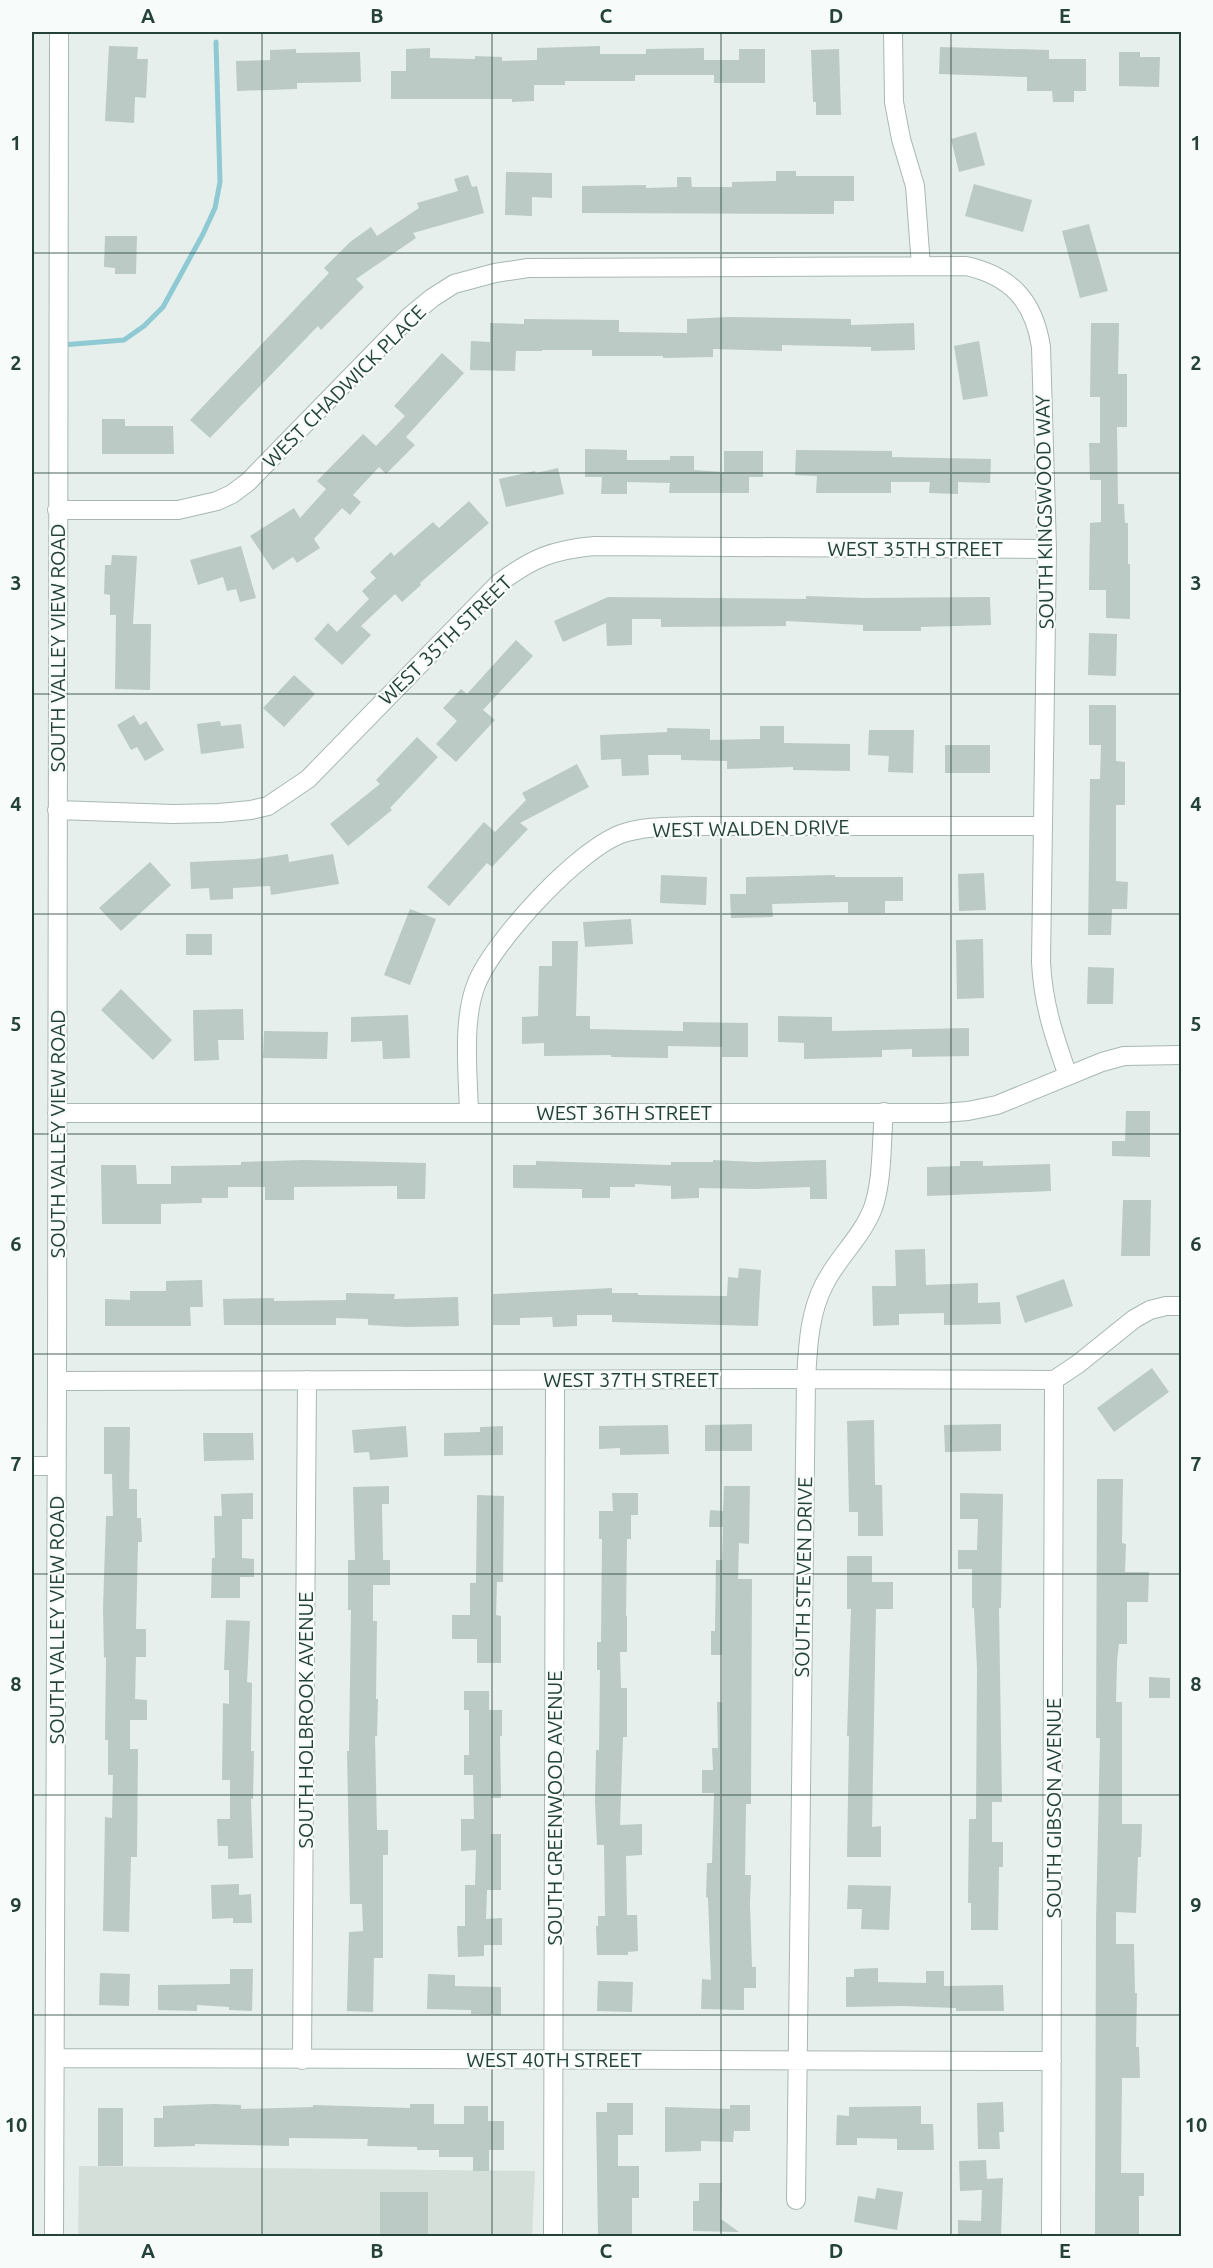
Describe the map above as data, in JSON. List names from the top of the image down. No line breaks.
{"streets":{"street":["WEST CHADWICK PLACE","SOUTH KINGSWOOD WAY","WEST 35TH STREET","SOUTH VALLEY VIEW ROAD","WEST WALDEN DRIVE","WEST 36TH STREET","WEST 37TH STREET","SOUTH STEVEN DRIVE","SOUTH HOLBROOK AVENUE","SOUTH GREENWOOD AVENUE","SOUTH GIBSON AVENUE","WEST 40TH STREET"]},"crossings":[["WEST CHADWICK PLACE","SOUTH KINGSWOOD WAY"],["WEST CHADWICK PLACE","SOUTH VALLEY VIEW ROAD"],["SOUTH KINGSWOOD WAY","WEST 35TH STREET"],["SOUTH KINGSWOOD WAY","WEST WALDEN DRIVE"],["SOUTH KINGSWOOD WAY","WEST 36TH STREET"],["WEST 35TH STREET","SOUTH VALLEY VIEW ROAD"],["SOUTH VALLEY VIEW ROAD","WEST 36TH STREET"],["SOUTH VALLEY VIEW ROAD","WEST 37TH STREET"],["SOUTH VALLEY VIEW ROAD","WEST 40TH STREET"],["WEST WALDEN DRIVE","WEST 36TH STREET"],["WEST 36TH STREET","SOUTH STEVEN DRIVE"],["WEST 37TH STREET","SOUTH STEVEN DRIVE"],["WEST 37TH STREET","SOUTH HOLBROOK AVENUE"],["WEST 37TH STREET","SOUTH GREENWOOD AVENUE"],["WEST 37TH STREET","SOUTH GIBSON AVENUE"],["SOUTH STEVEN DRIVE","WEST 40TH STREET"],["SOUTH HOLBROOK AVENUE","WEST 40TH STREET"],["SOUTH GREENWOOD AVENUE","WEST 40TH STREET"],["SOUTH GIBSON AVENUE","WEST 40TH STREET"]],"grid":{"columns":["A","B","C","D","E"],"rows":["1","2","3","4","5","6","7","8","9","10"]}}
